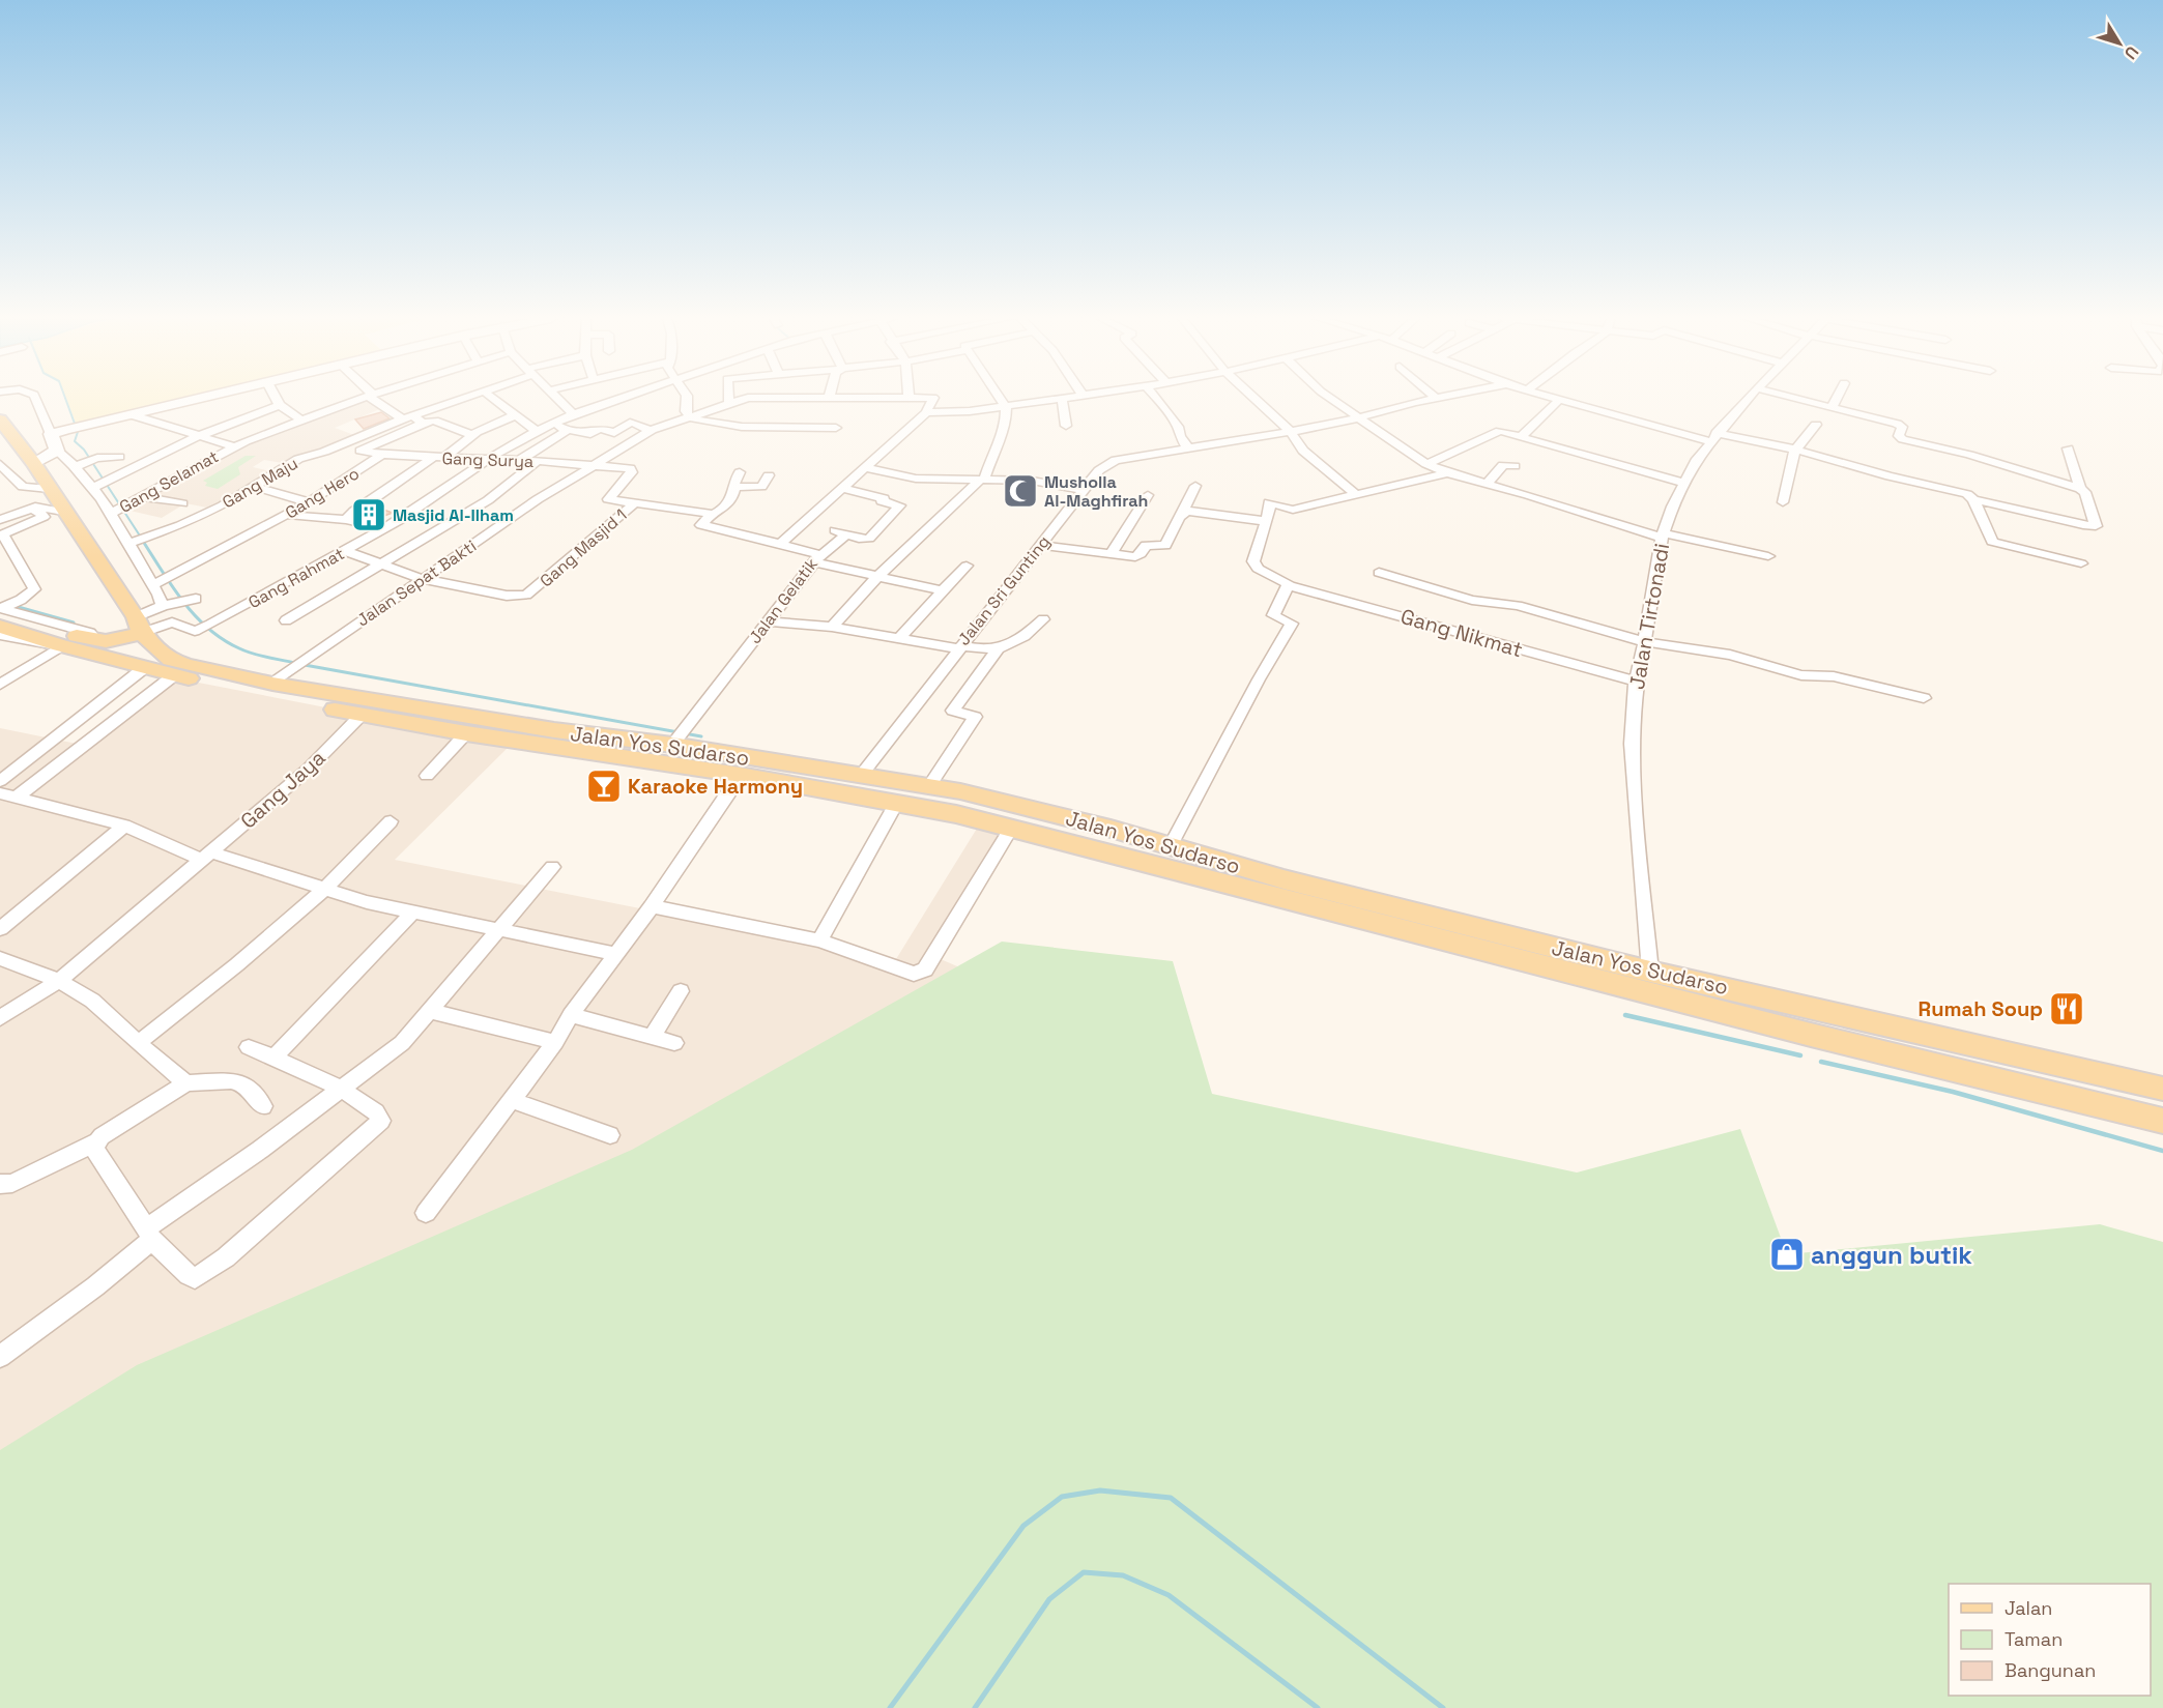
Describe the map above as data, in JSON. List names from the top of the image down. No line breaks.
{"streets":{"main road":["Jalan Yos Sudarso"],"street":["Gang Surya","Gang Selamat","Gang Maju","Gang Hero","Gang Masjid 1","Gang Rahmat","Jalan Sepat Bakti","Jalan Sri Gunting","Jalan Gelatik","Jalan Tirtonadi","Gang Nikmat","Gang Jaya"]},"crossings":[["Gang Surya","Gang Hero"],["Gang Surya","Gang Masjid 1"],["Gang Surya","Gang Rahmat"],["Gang Surya","Jalan Sepat Bakti"],["Gang Masjid 1","Gang Rahmat"],["Gang Masjid 1","Jalan Sepat Bakti"],["Jalan Sepat Bakti","Jalan Gelatik"],["Jalan Sepat Bakti","Jalan Yos Sudarso"],["Jalan Sri Gunting","Jalan Yos Sudarso"],["Jalan Gelatik","Jalan Yos Sudarso"],["Jalan Tirtonadi","Gang Nikmat"],["Jalan Tirtonadi","Jalan Yos Sudarso"],["Jalan Yos Sudarso","Gang Jaya"]],"places":{"mosque":["Musholla Al-Maghfirah"],"building":["Masjid Al-Ilham"],"bar":["Karaoke Harmony"],"restaurant":["Rumah Soup"],"shop":["anggun butik"]},"legend":["Jalan","Taman","Bangunan"],"north":"bottom right"}
